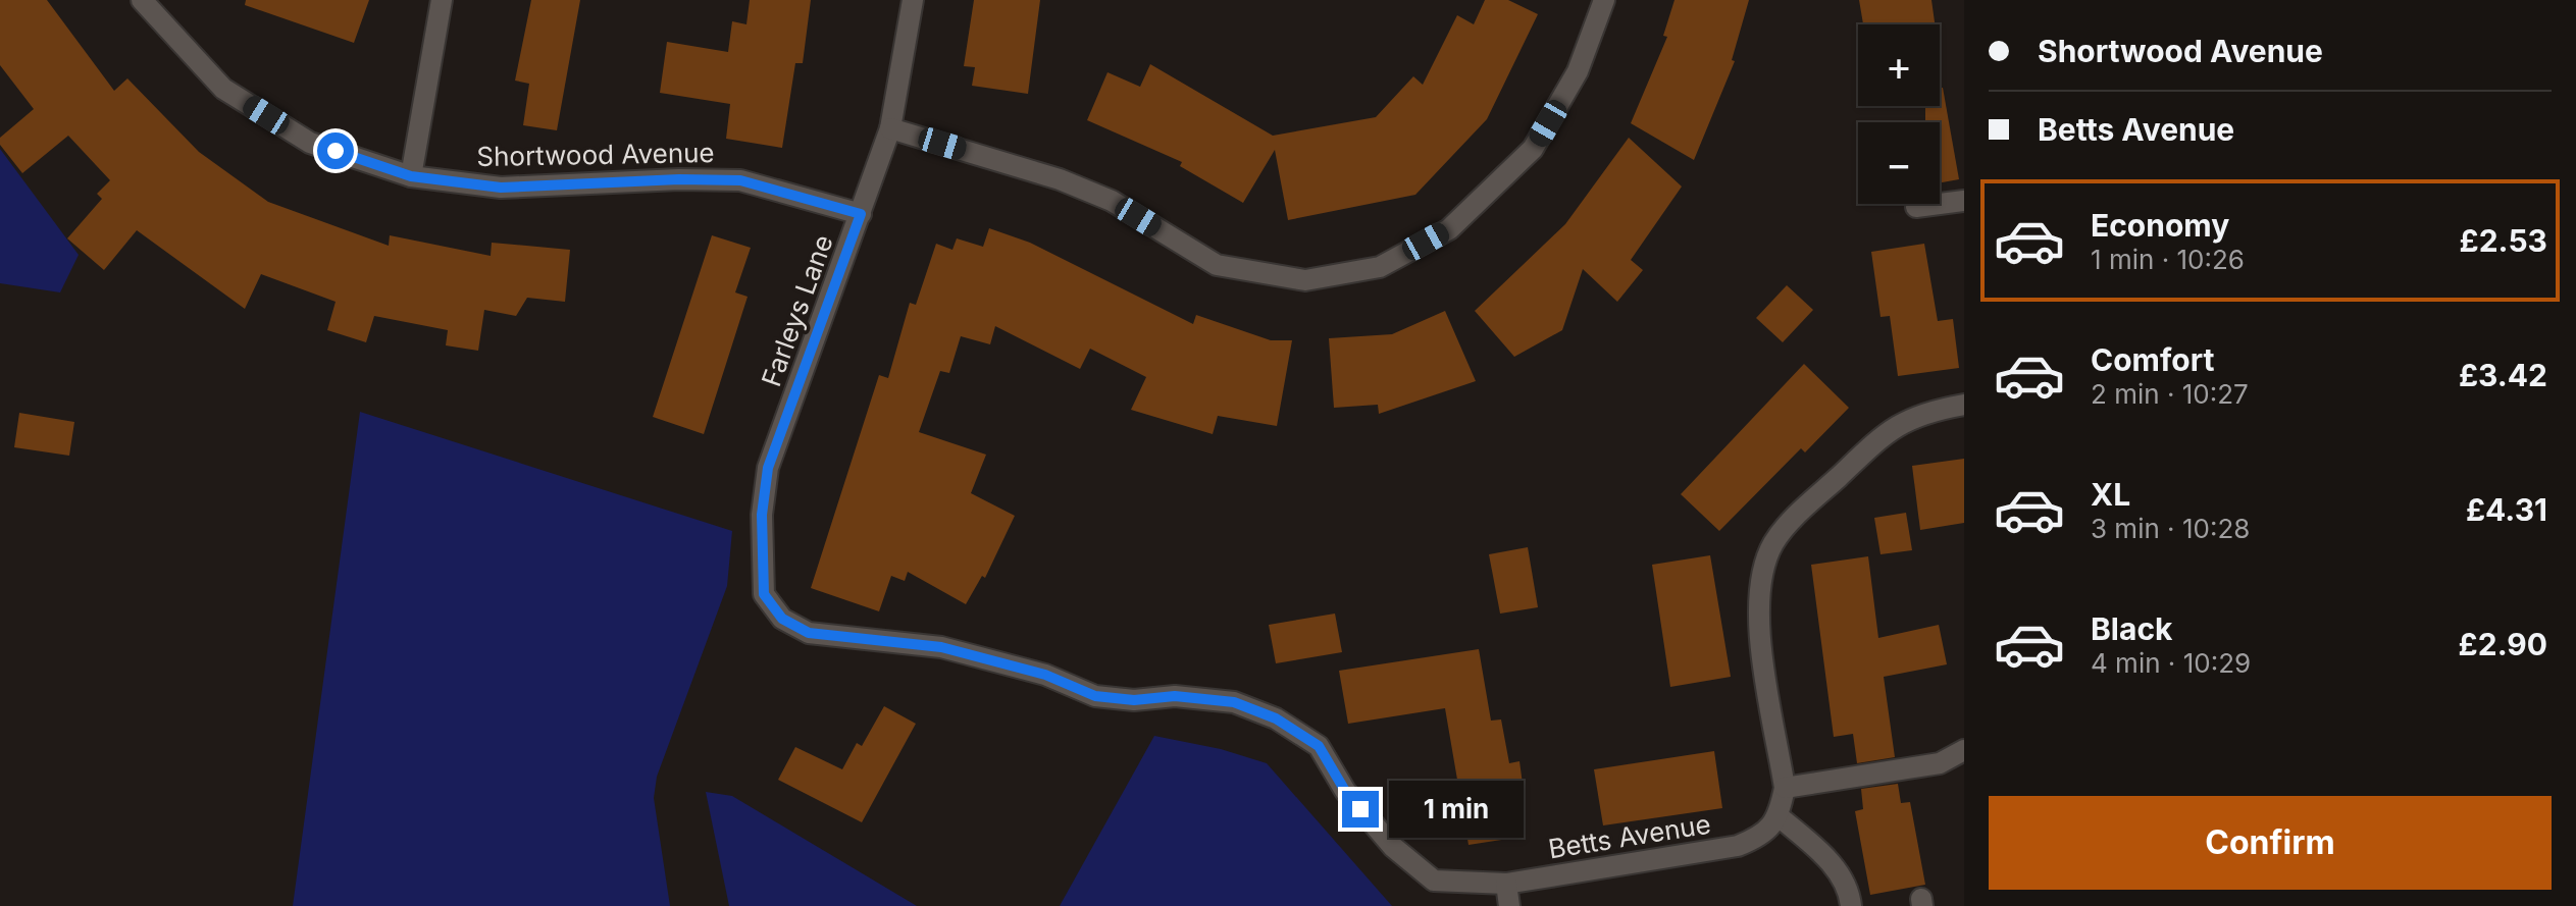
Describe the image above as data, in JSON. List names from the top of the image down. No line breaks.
{"streets":{"street":["Shortwood Avenue","Farleys Lane","Betts Avenue"]},"crossings":[["Shortwood Avenue","Farleys Lane"],["Farleys Lane","Betts Avenue"]],"page":{"banner":["Shortwood Avenue","Betts Avenue"],"map_buttons":["+","−"],"list":[{"name":"Economy","note":"1 min · 10:26","value":"£2.53"},{"name":"Comfort","note":"2 min · 10:27","value":"£3.42"},{"name":"XL","note":"3 min · 10:28","value":"£4.31"},{"name":"Black","note":"4 min · 10:29","value":"£2.90"}],"buttons":"Confirm","bubble":"1 min"}}
